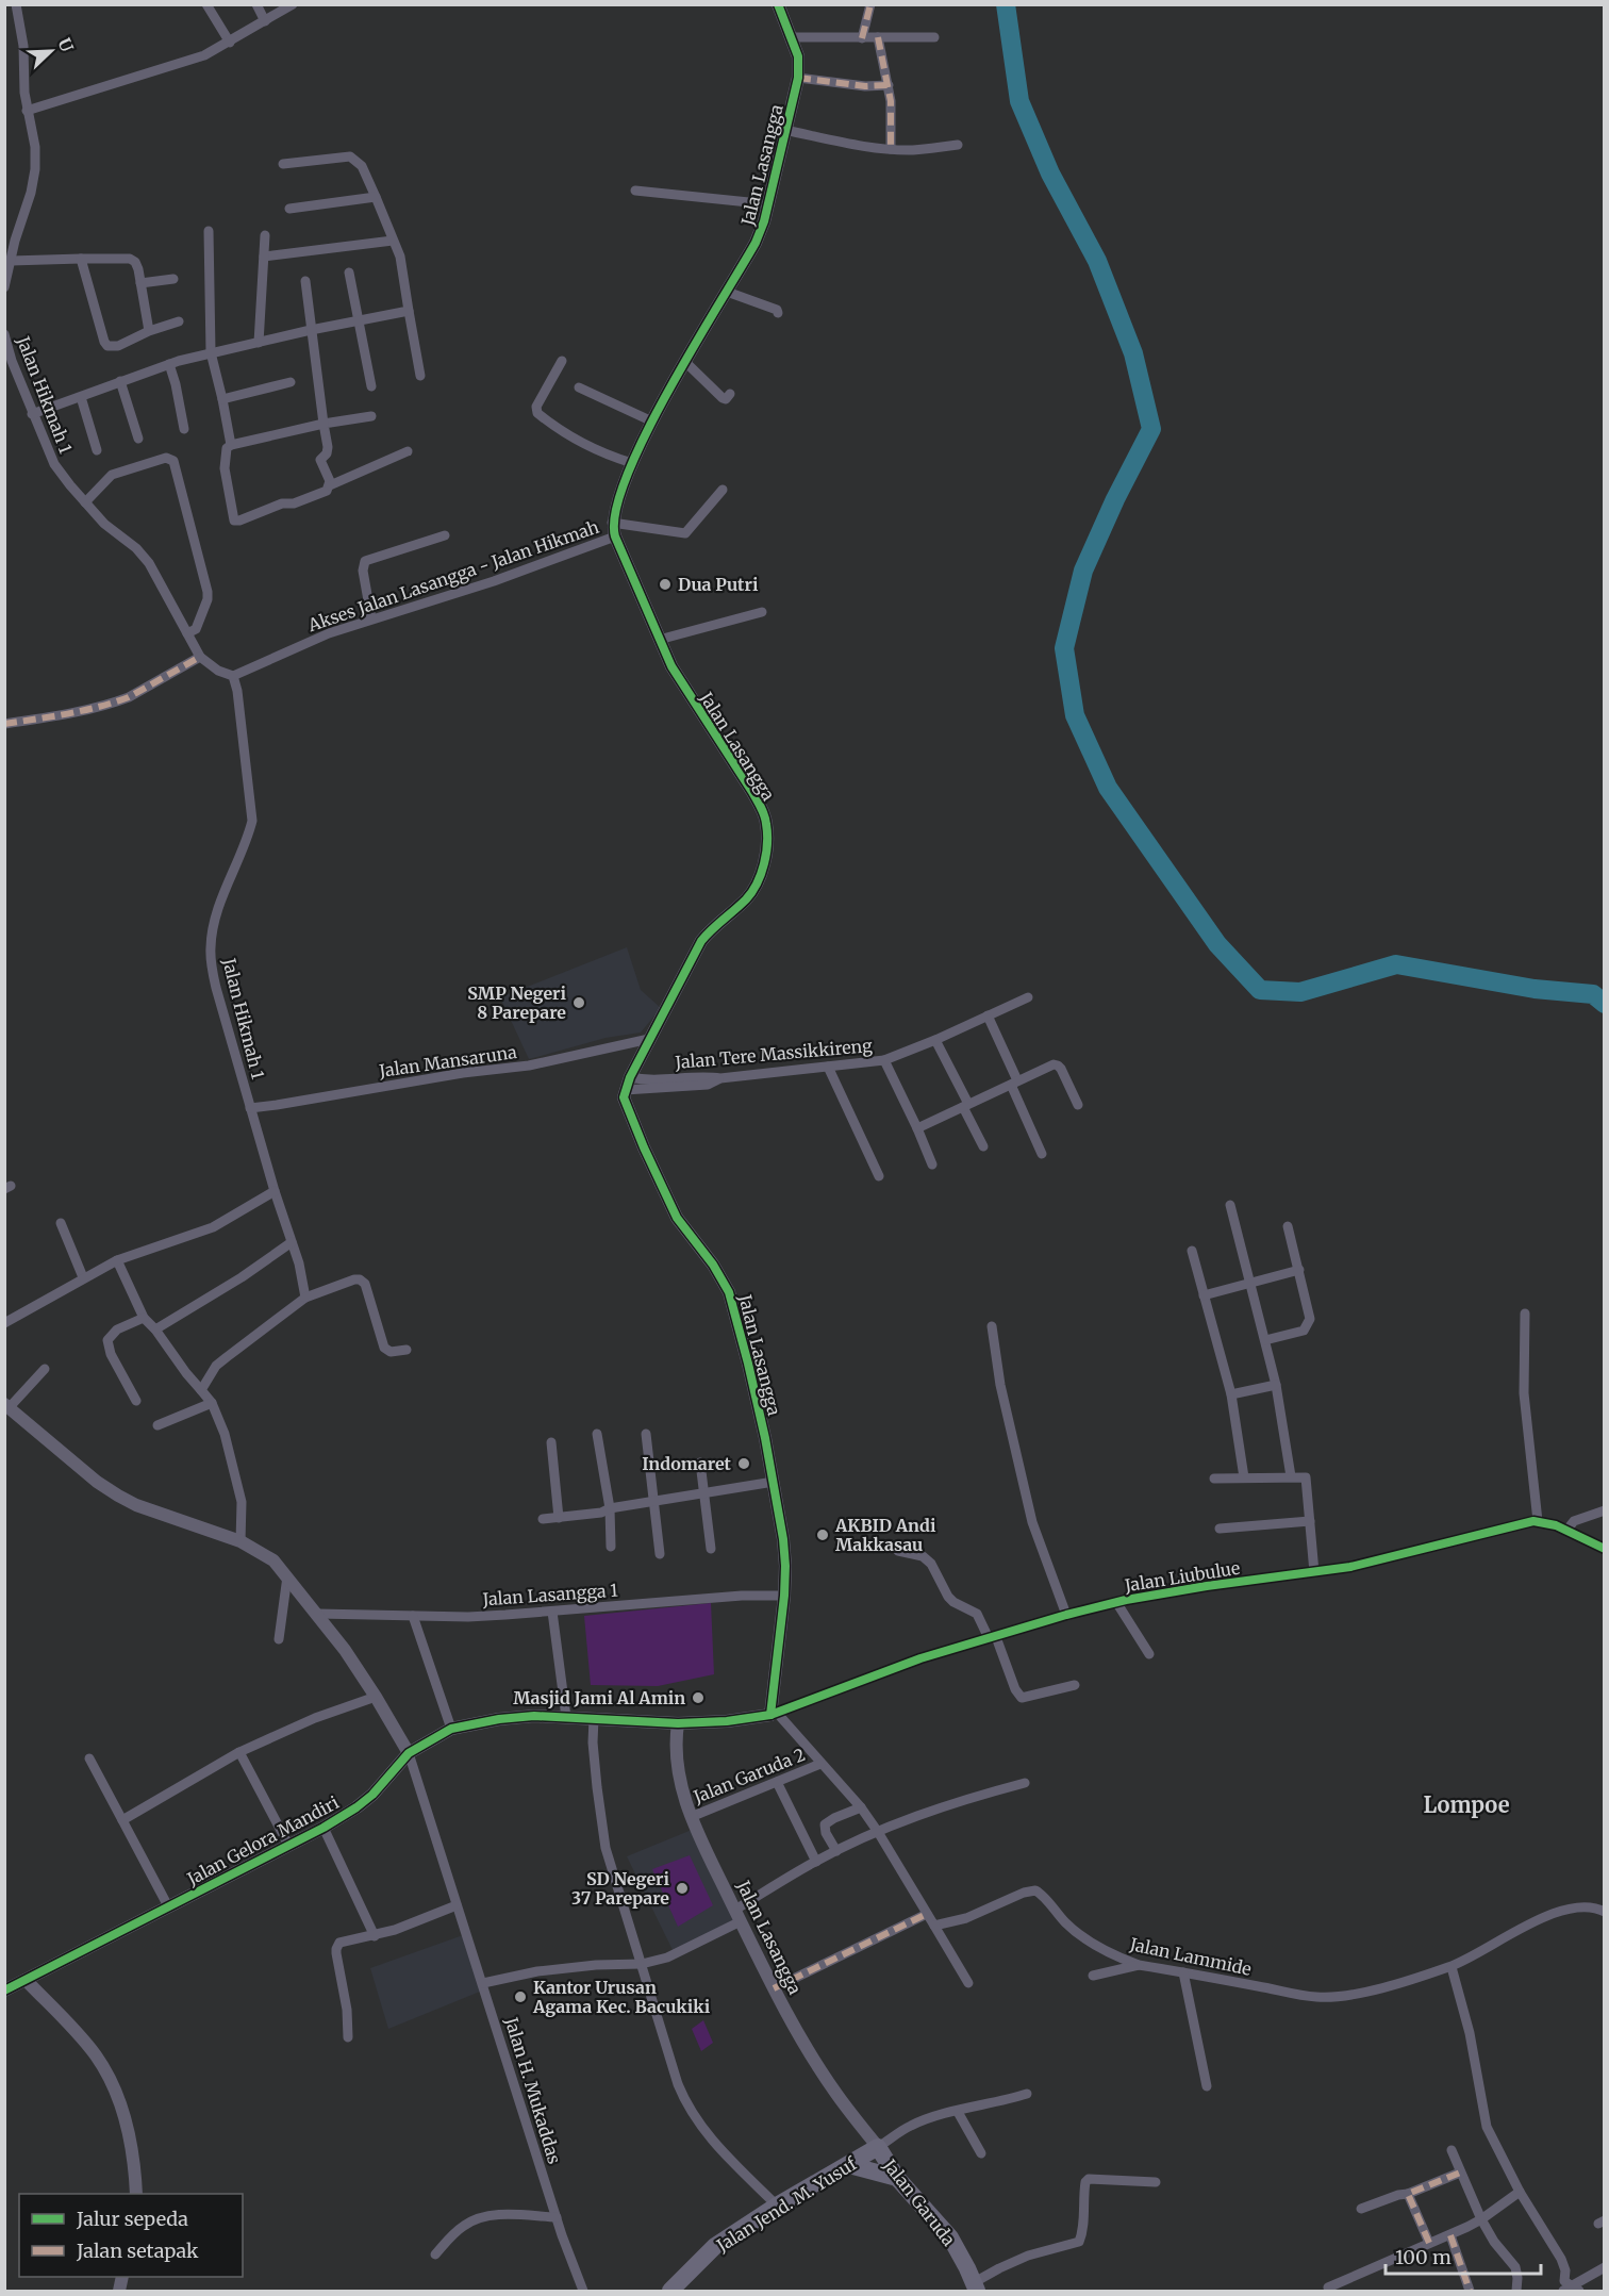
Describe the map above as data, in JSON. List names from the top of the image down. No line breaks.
{"streets":{"highway":["Jalan Garuda","Jalan Jend. M. Yusuf"],"street":["Jalan Lasangga","Jalan Hikmah 1","Akses Jalan Lasangga - Jalan Hikmah","Jalan Tere Massikkireng","Jalan Mansaruna","Jalan Liubulue","Jalan Lasangga 1","Jalan Garuda 2","Jalan Gelora Mandiri","Jalan Lammide","Jalan H. Mukaddas"]},"crossings":[["Jalan Lasangga","Akses Jalan Lasangga - Jalan Hikmah"],["Jalan Lasangga","Jalan Tere Massikkireng"],["Jalan Lasangga","Jalan Mansaruna"],["Jalan Lasangga","Jalan Liubulue"],["Jalan Lasangga","Jalan Lasangga 1"],["Jalan Lasangga","Jalan Garuda 2"],["Jalan Lasangga","Jalan Gelora Mandiri"],["Jalan Lasangga","Jalan Garuda"],["Jalan Lasangga","Jalan Jend. M. Yusuf"],["Jalan Hikmah 1","Akses Jalan Lasangga - Jalan Hikmah"],["Jalan Hikmah 1","Jalan Mansaruna"],["Jalan Liubulue","Jalan Gelora Mandiri"],["Jalan Gelora Mandiri","Jalan H. Mukaddas"],["Jalan Garuda","Jalan Jend. M. Yusuf"]],"districts":["Lompoe"],"places":["Dua Putri","SMP Negeri 8 Parepare","Indomaret","AKBID Andi Makkasau","Masjid Jami Al Amin","SD Negeri 37 Parepare","Kantor Urusan Agama Kec. Bacukiki"],"legend":["Jalur sepeda","Jalan setapak"],"scale_bar":"100 m","north":"top right"}
